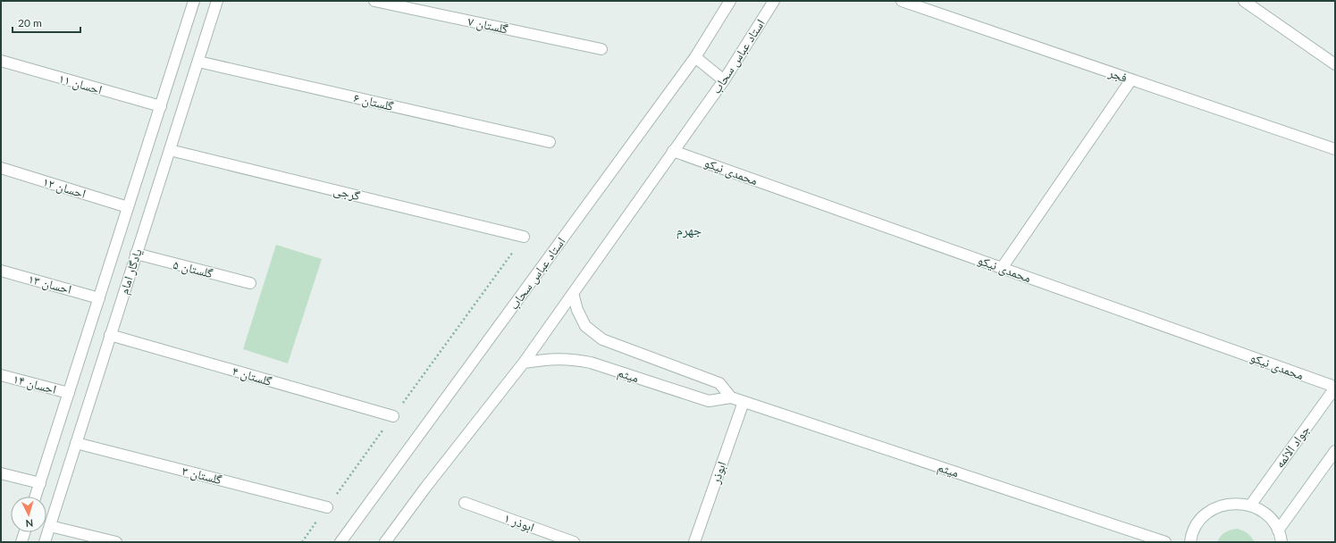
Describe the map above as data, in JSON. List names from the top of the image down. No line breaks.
{"streets":{"street":["گلستان ۷","استاد عباس سحاب","فجر","احسان ۱۱","گلستان ۶","محمدی نیکو","احسان ۱۲","گرجی","گلستان ۵","یادگار امام","احسان ۱۳","میثم","گلستان ۴","احسان ۱۴","جواد الائمه","ابوذر","گلستان ۳","ابوذر ۱"]},"crossings":[["استاد عباس سحاب","محمدی نیکو"],["استاد عباس سحاب","میثم"],["احسان ۱۱","یادگار امام"],["گلستان ۶","یادگار امام"],["محمدی نیکو","جواد الائمه"],["احسان ۱۲","یادگار امام"],["گرجی","یادگار امام"],["گلستان ۵","یادگار امام"],["یادگار امام","احسان ۱۳"],["یادگار امام","گلستان ۴"],["یادگار امام","احسان ۱۴"],["یادگار امام","گلستان ۳"],["میثم","ابوذر"]],"districts":["جهرم"],"scale_bar":"20 m","north":"bottom"}
